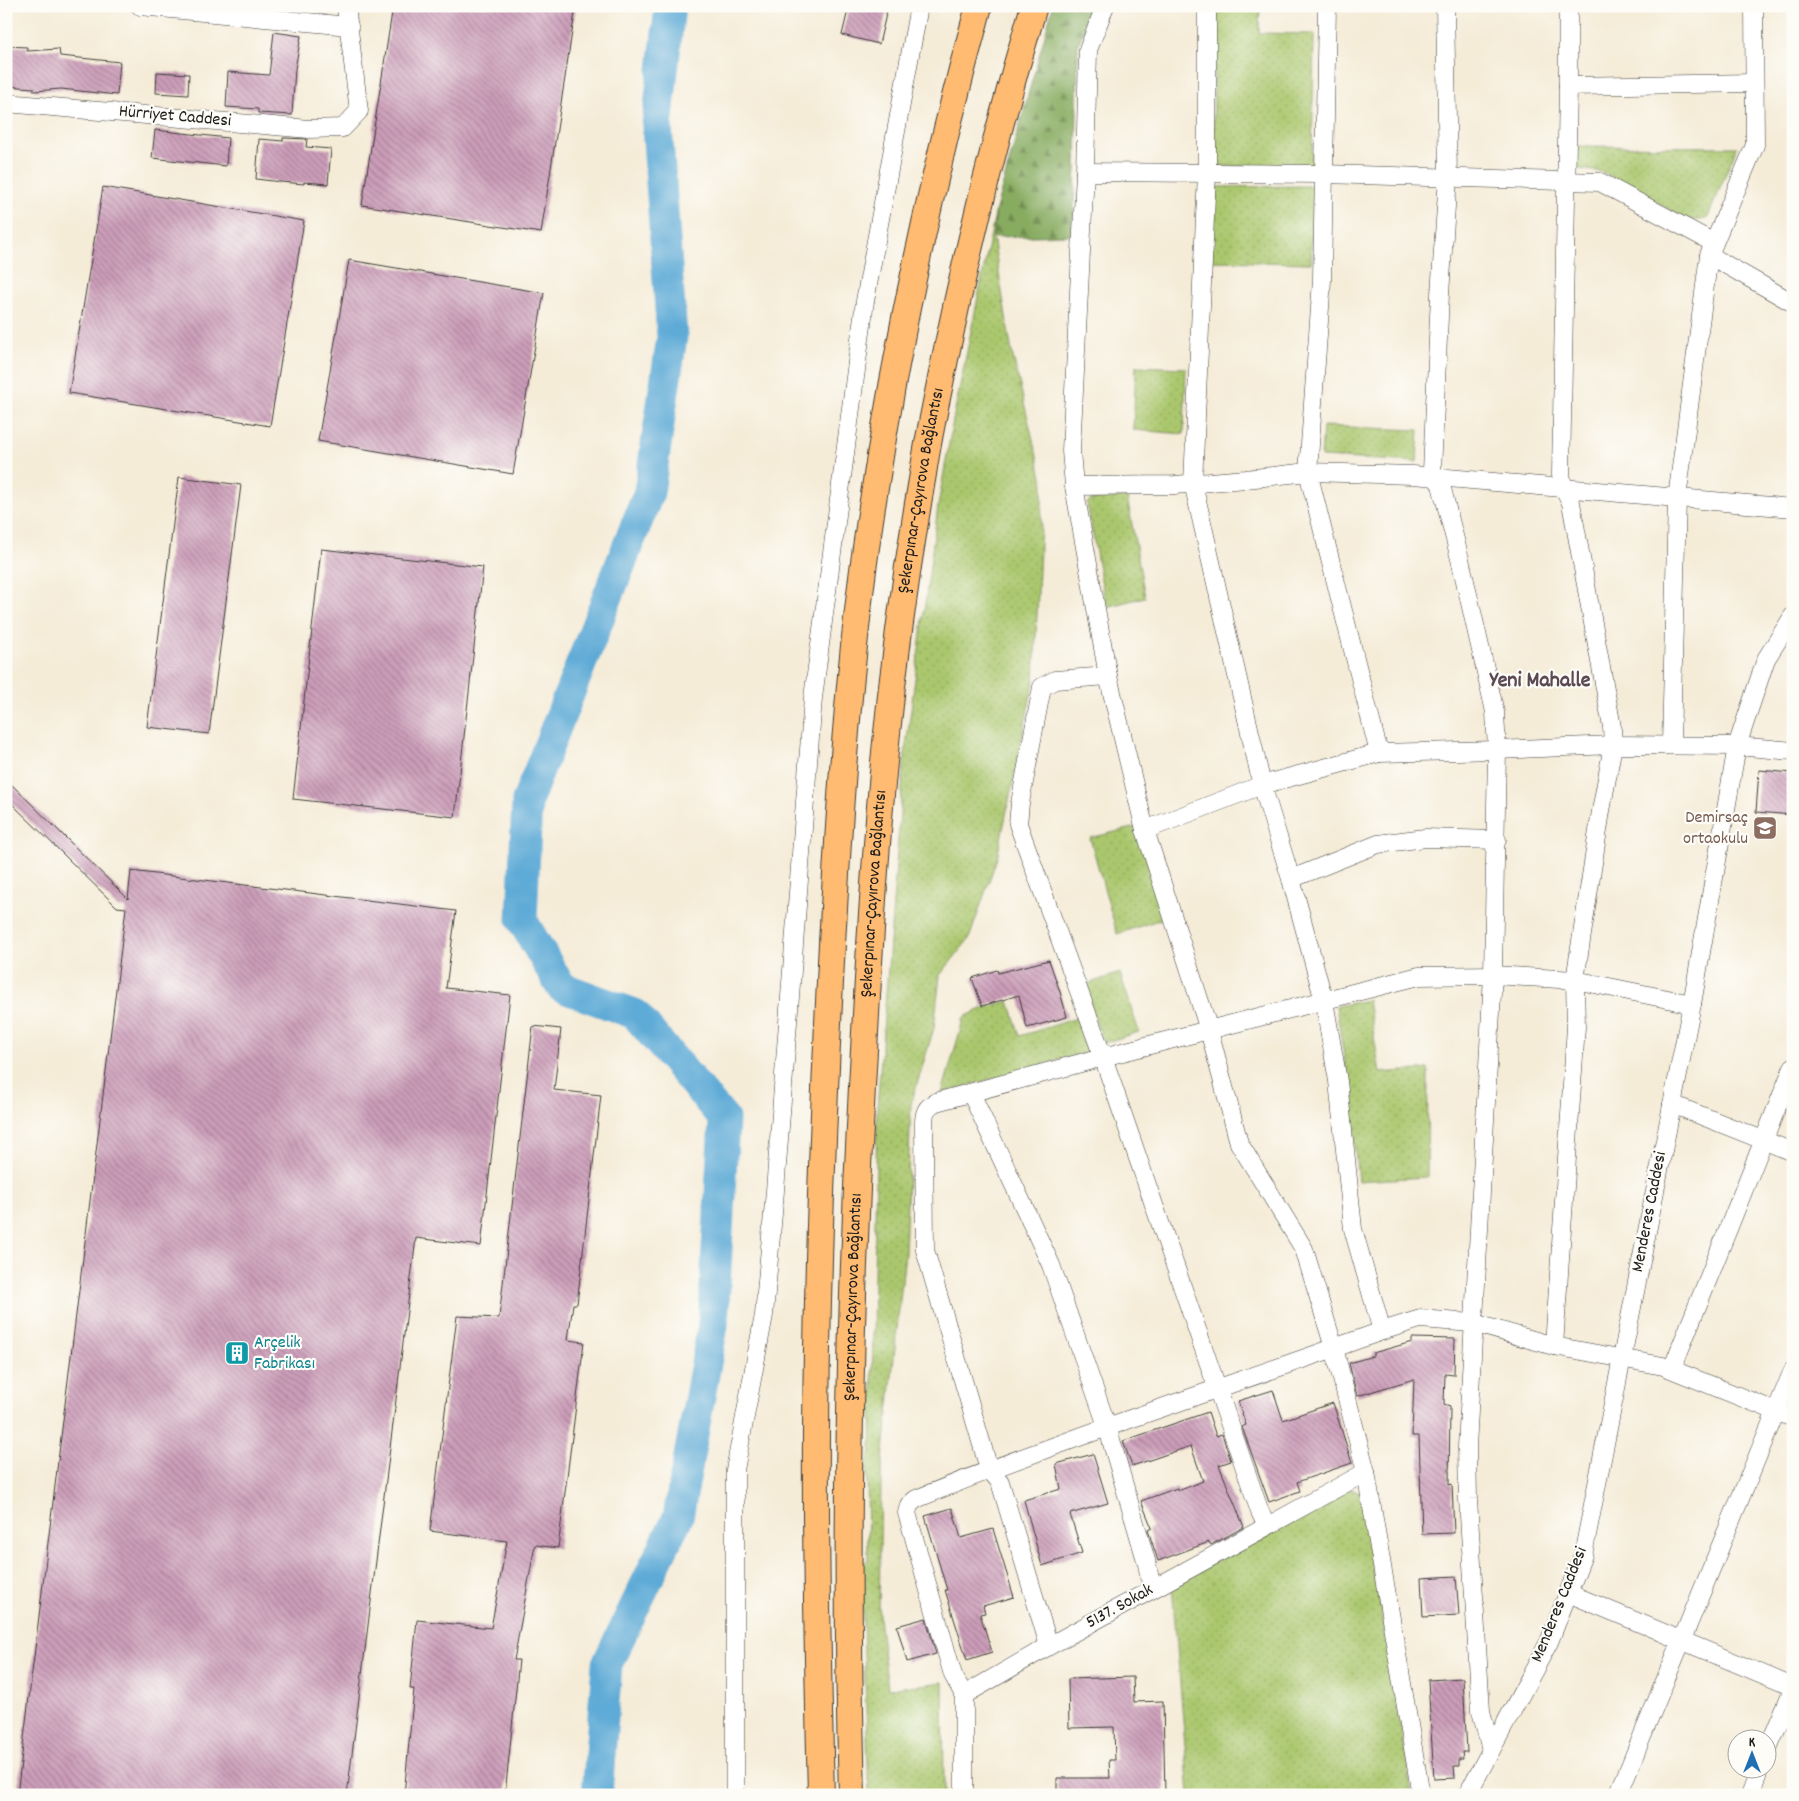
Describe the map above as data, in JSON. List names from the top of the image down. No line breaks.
{"streets":{"highway":["Şekerpınar-Çayırova Bağlantısı"],"street":["Hürriyet Caddesi","Menderes Caddesi","5137. Sokak"]},"districts":["Yeni Mahalle"],"places":{"school or university":["Demirsaç ortaokulu"],"building":["Arçelik Fabrikası"]},"north":"top"}
